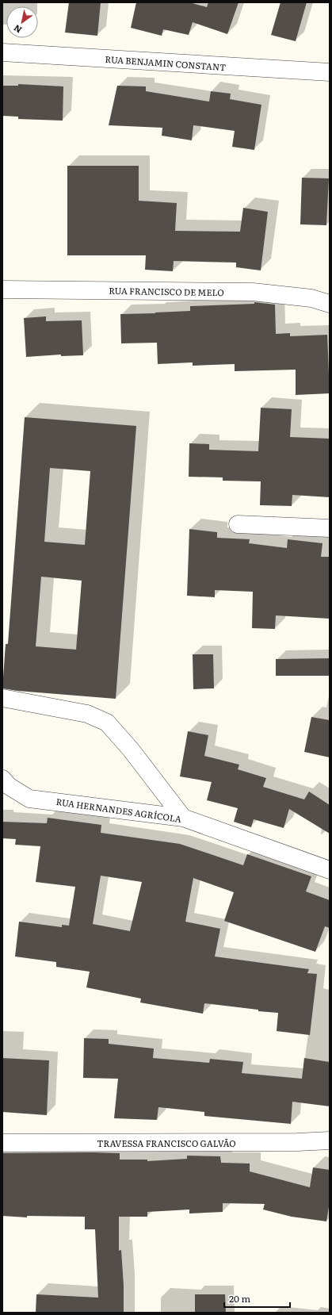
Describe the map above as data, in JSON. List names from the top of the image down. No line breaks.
{"streets":{"street":["RUA BENJAMIN CONSTANT","RUA FRANCISCO DE MELO","RUA HERNANDES AGRÍCOLA","TRAVESSA FRANCISCO GALVÃO"]},"scale_bar":"20 m","north":"bottom left"}
